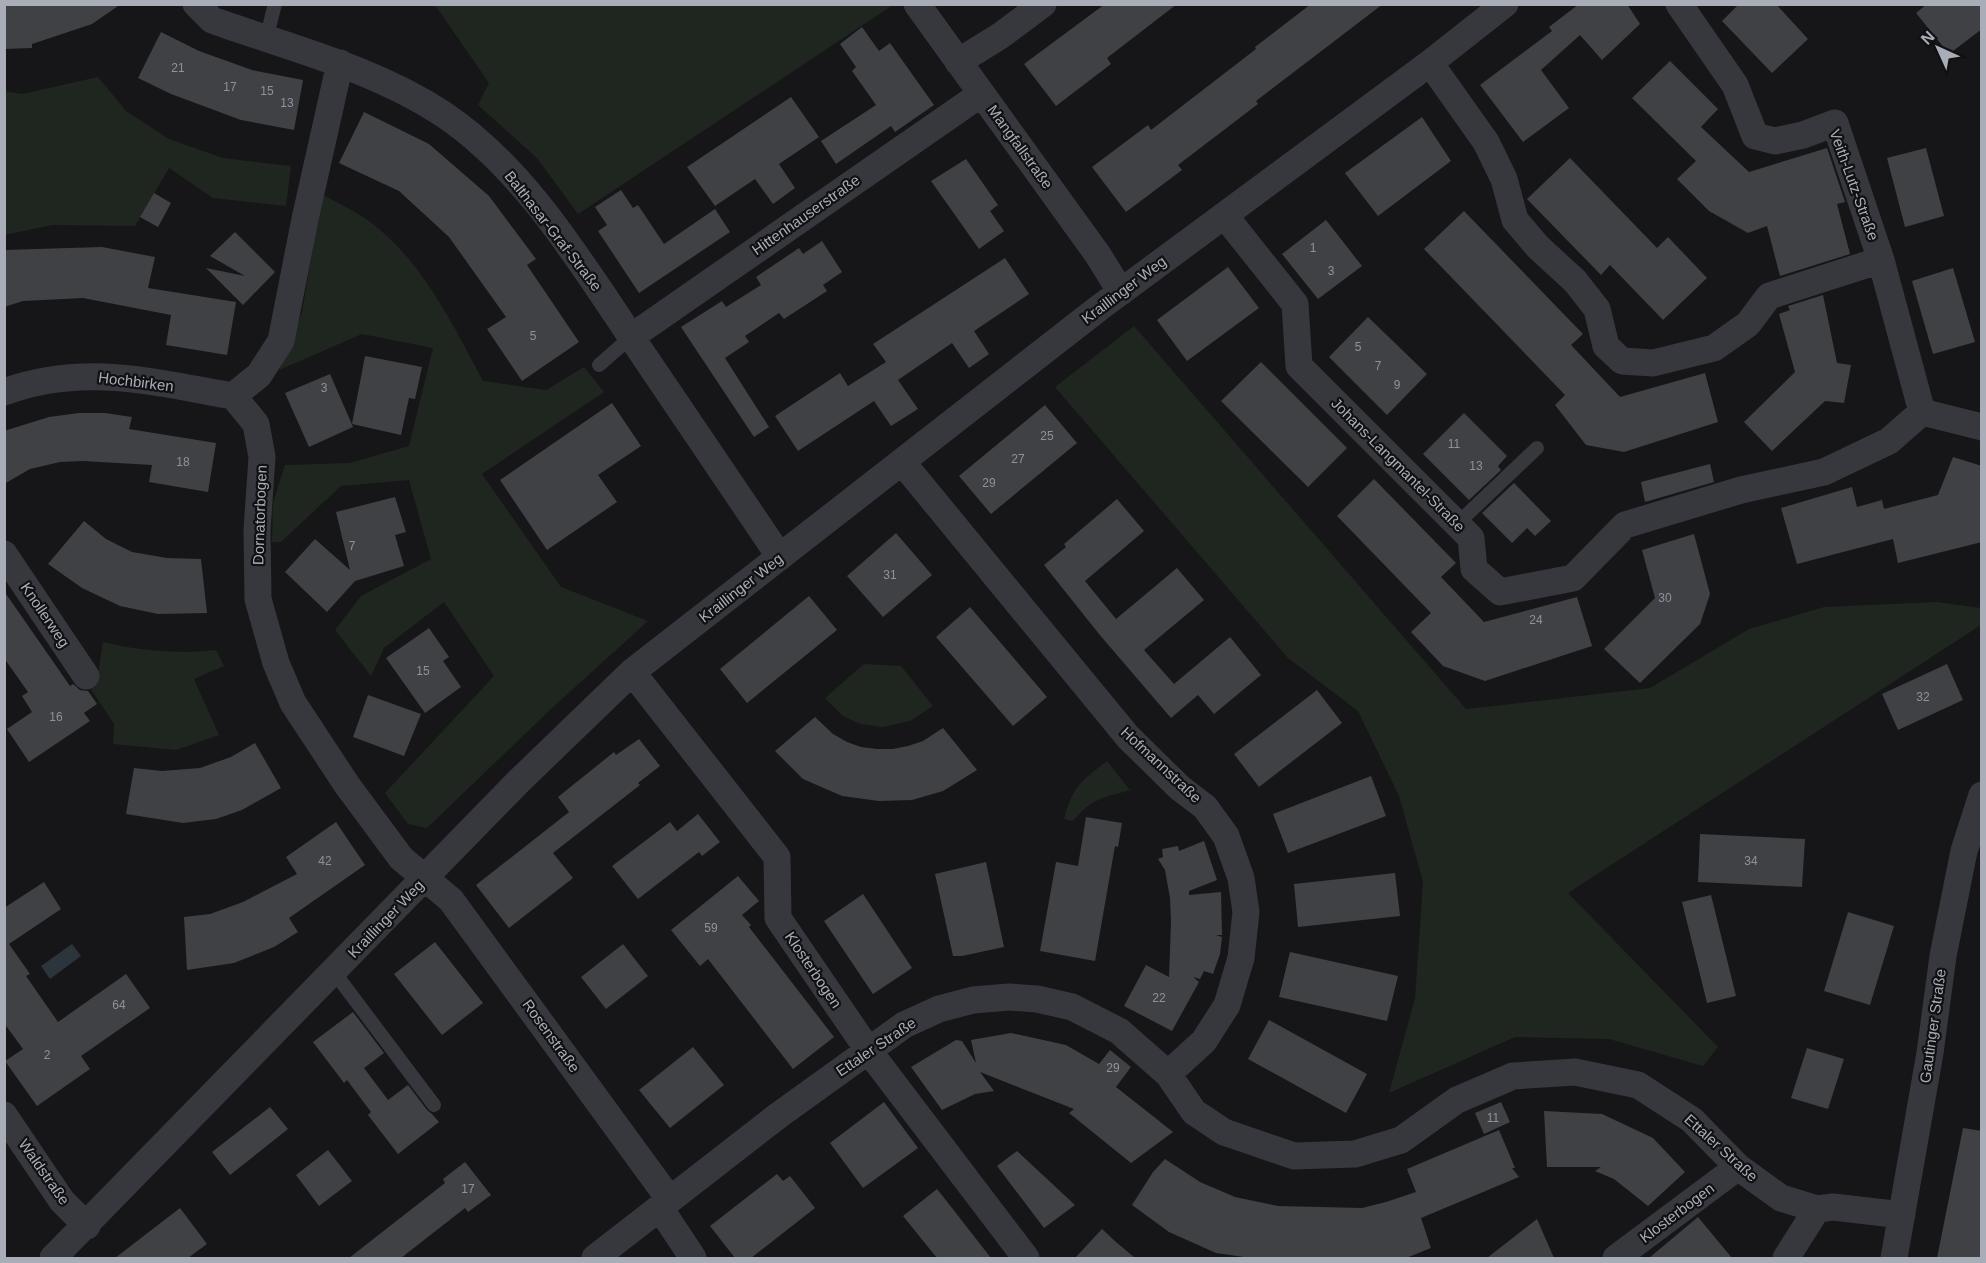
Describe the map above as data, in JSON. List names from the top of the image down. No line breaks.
{"streets":{"street":["Mangfallstraße","Veith-Lutz-Straße","Hittenhauserstraße","Balthasar-Graf-Straße","Kraillinger Weg","Hochbirken","Johans-Langmantel-Straße","Dornatorbogen","Knollerweg","Hofmannstraße","Klosterbogen","Gautinger Straße","Rosenstraße","Ettaler Straße","Waldstraße"]},"crossings":[["Mangfallstraße","Hittenhauserstraße"],["Mangfallstraße","Kraillinger Weg"],["Veith-Lutz-Straße","Johans-Langmantel-Straße"],["Hittenhauserstraße","Balthasar-Graf-Straße"],["Balthasar-Graf-Straße","Kraillinger Weg"],["Kraillinger Weg","Johans-Langmantel-Straße"],["Kraillinger Weg","Dornatorbogen"],["Kraillinger Weg","Hofmannstraße"],["Kraillinger Weg","Klosterbogen"],["Kraillinger Weg","Rosenstraße"],["Kraillinger Weg","Waldstraße"],["Hochbirken","Dornatorbogen"],["Dornatorbogen","Rosenstraße"],["Hofmannstraße","Ettaler Straße"],["Klosterbogen","Ettaler Straße"],["Gautinger Straße","Ettaler Straße"],["Rosenstraße","Ettaler Straße"]],"house_numbers":["21","17","15","13","1","3","5","5","7","9","3","25","11","27","18","13","29","7","31","30","24","15","32","16","42","34","59","22","64","2","29","11","17"],"north":"top left"}
